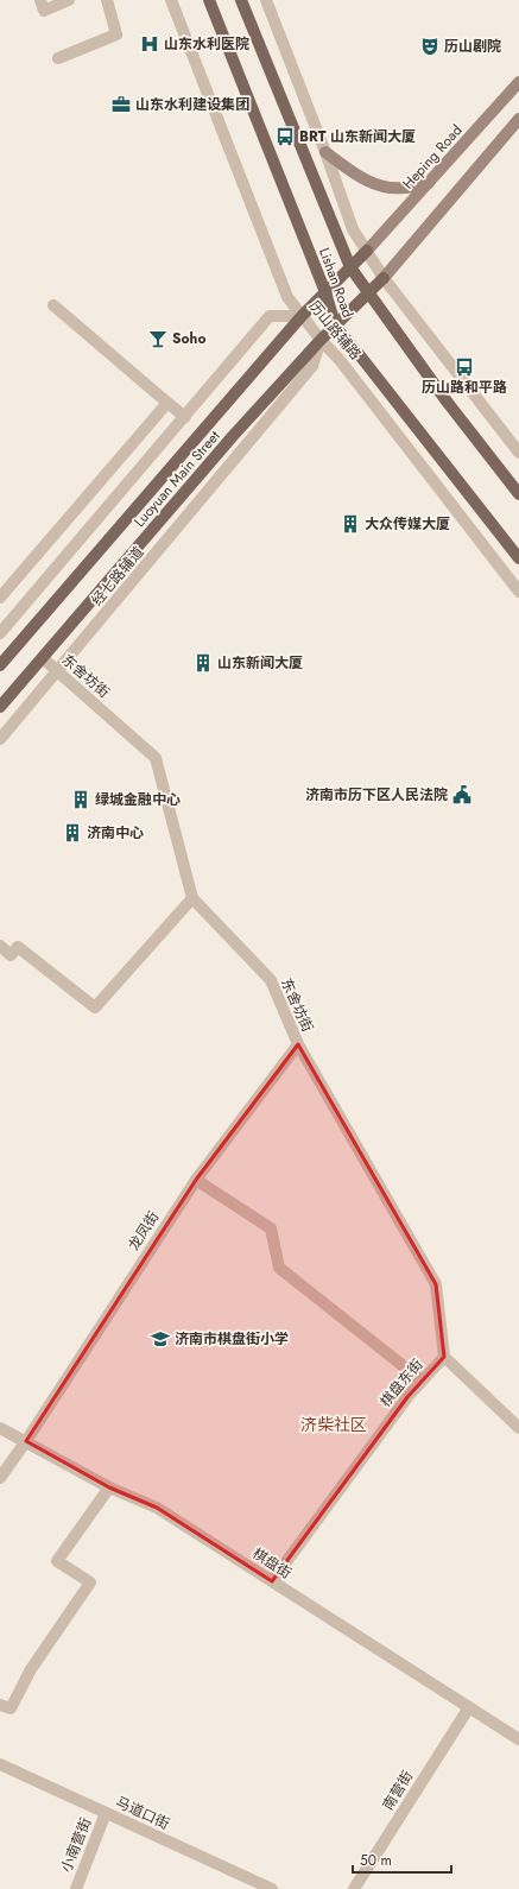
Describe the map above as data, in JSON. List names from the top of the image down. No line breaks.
{"streets":{"main road":["Heping Road","Lishan Road","Luoyuan Main Street"],"street":["历山路辅路","经七路辅道","东舍坊街","龙凤街","棋盘东街","棋盘街","南营街","马道口街","小南营街"]},"crossings":[["Heping Road","Luoyuan Main Street"],["Lishan Road","Luoyuan Main Street"],["历山路辅路","Luoyuan Main Street"],["历山路辅路","经七路辅道"],["Luoyuan Main Street","经七路辅道"],["Luoyuan Main Street","东舍坊街"],["经七路辅道","东舍坊街"],["东舍坊街","龙凤街"],["东舍坊街","棋盘东街"],["龙凤街","棋盘街"],["棋盘东街","棋盘街"],["棋盘街","南营街"],["马道口街","小南营街"]],"districts":["济柴社区"],"places":{"hospital":["山东水利医院"],"theatre":["历山剧院"],"office":["山东水利建设集团"],"bus stop":["BRT 山东新闻大厦","历山路和平路"],"bar":["Soho"],"building":["大众传媒大厦","山东新闻大厦","绿城金融中心","济南中心"],"public building":["济南市历下区人民法院"],"school or university":["济南市棋盘街小学"]},"scale_bar":"50 m"}
